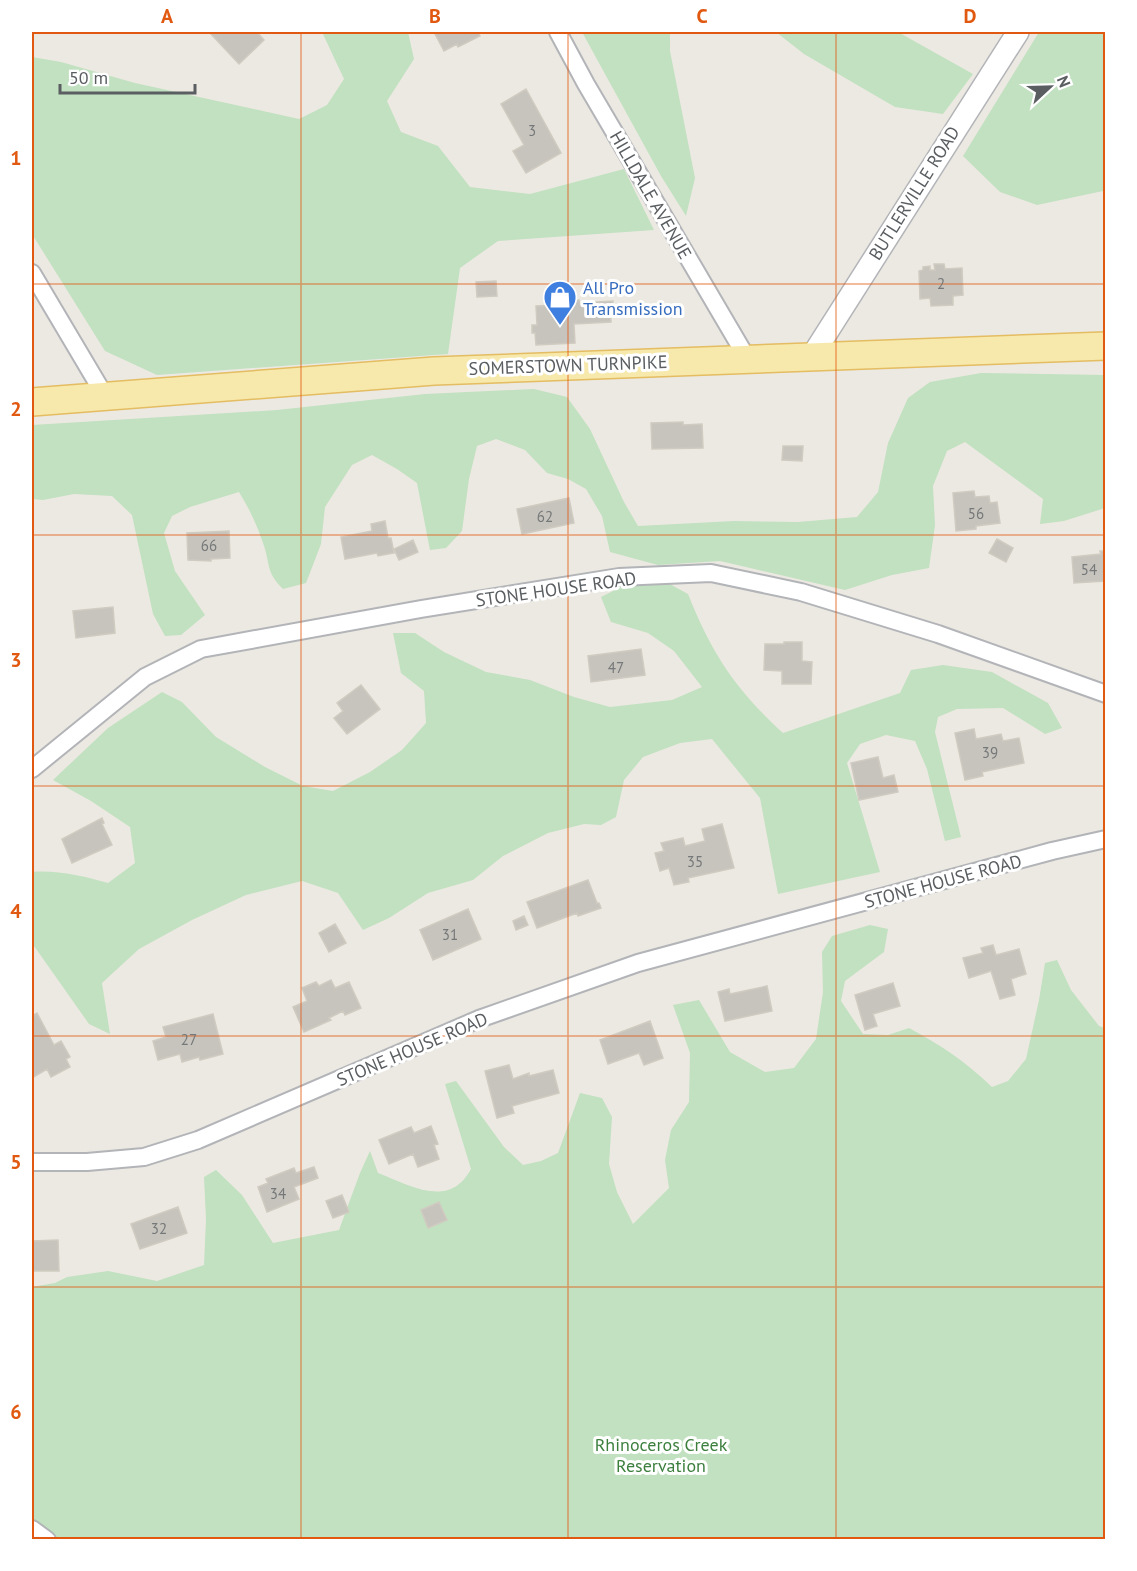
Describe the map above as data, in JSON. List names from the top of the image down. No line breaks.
{"streets":{"main road":["SOMERSTOWN TURNPIKE"],"street":["BUTLERVILLE ROAD","HILLDALE AVENUE","STONE HOUSE ROAD"]},"crossings":[["BUTLERVILLE ROAD","SOMERSTOWN TURNPIKE"],["HILLDALE AVENUE","SOMERSTOWN TURNPIKE"]],"parks":["Rhinoceros Creek Reservation"],"places":{"shop":["All Pro Transmission"]},"house_numbers":["3","2","56","62","66","54","47","39","35","31","27","34","32"],"scale_bar":"50 m","north":"right","grid":{"columns":["A","B","C","D"],"rows":["1","2","3","4","5","6"]}}
